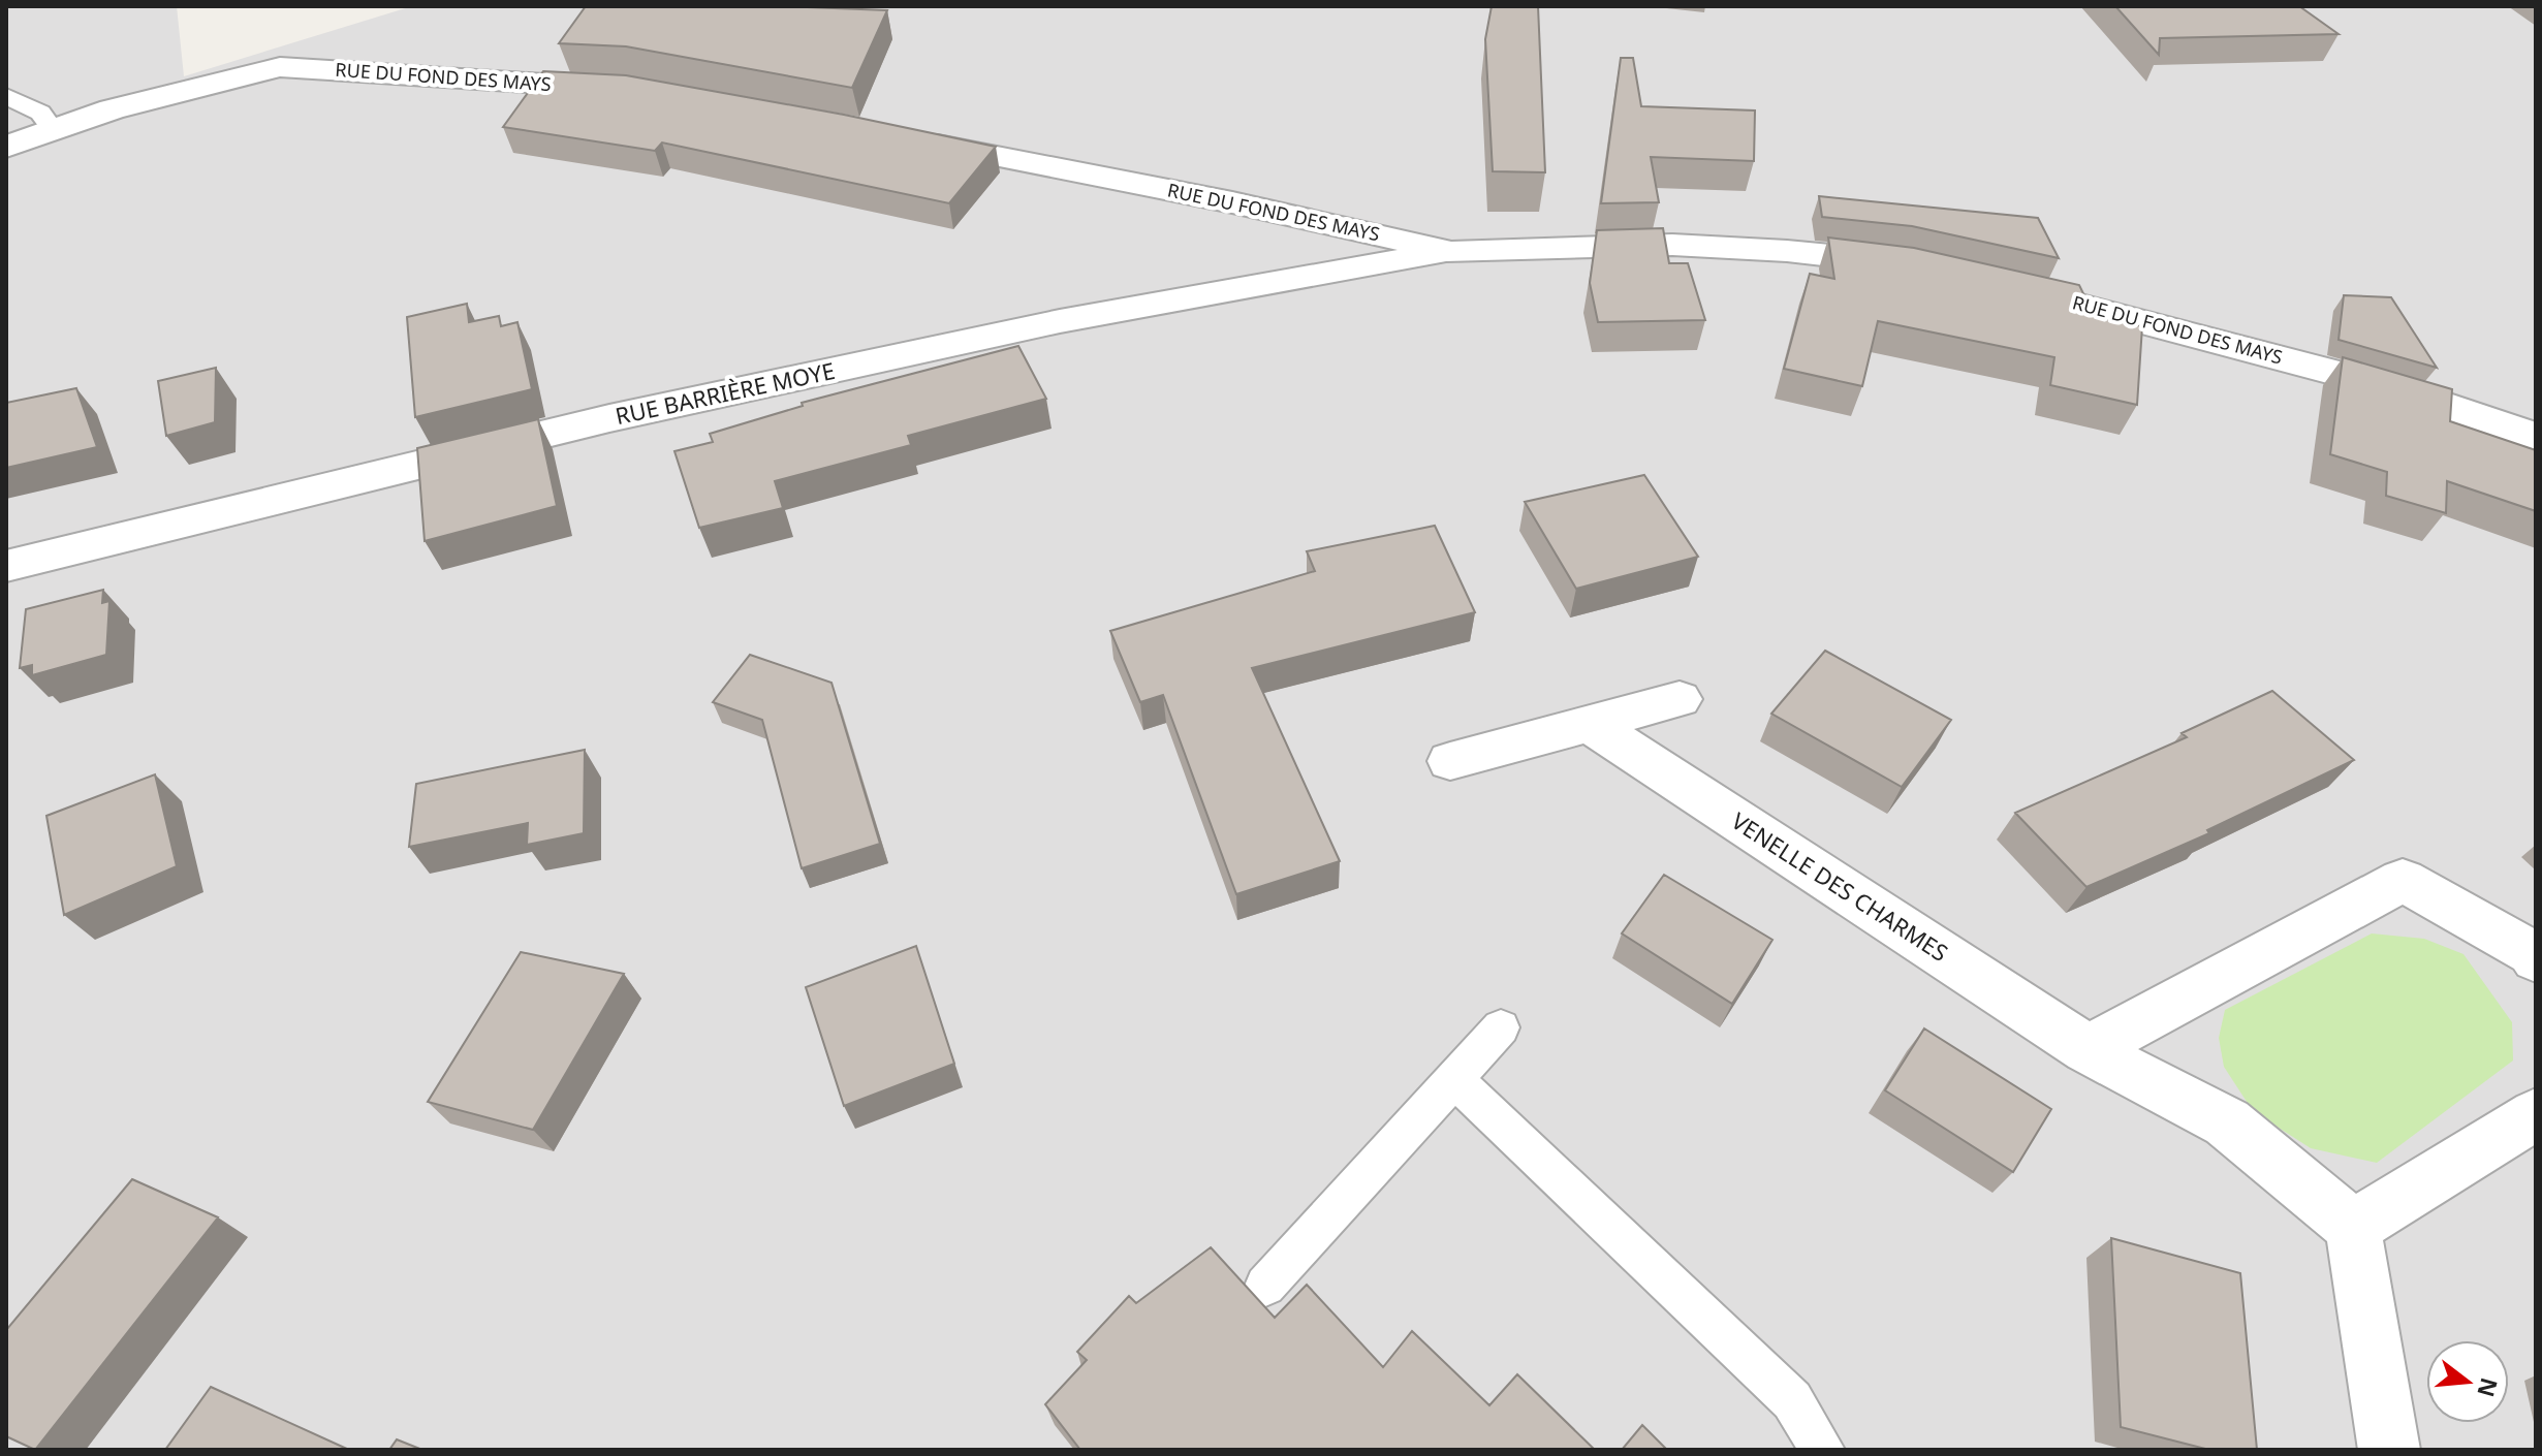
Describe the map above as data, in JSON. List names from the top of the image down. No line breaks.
{"streets":{"street":["RUE DU FOND DES MAYS","RUE BARRIÈRE MOYE","VENELLE DES CHARMES"]},"crossings":[["RUE DU FOND DES MAYS","RUE BARRIÈRE MOYE"]],"north":"right"}
